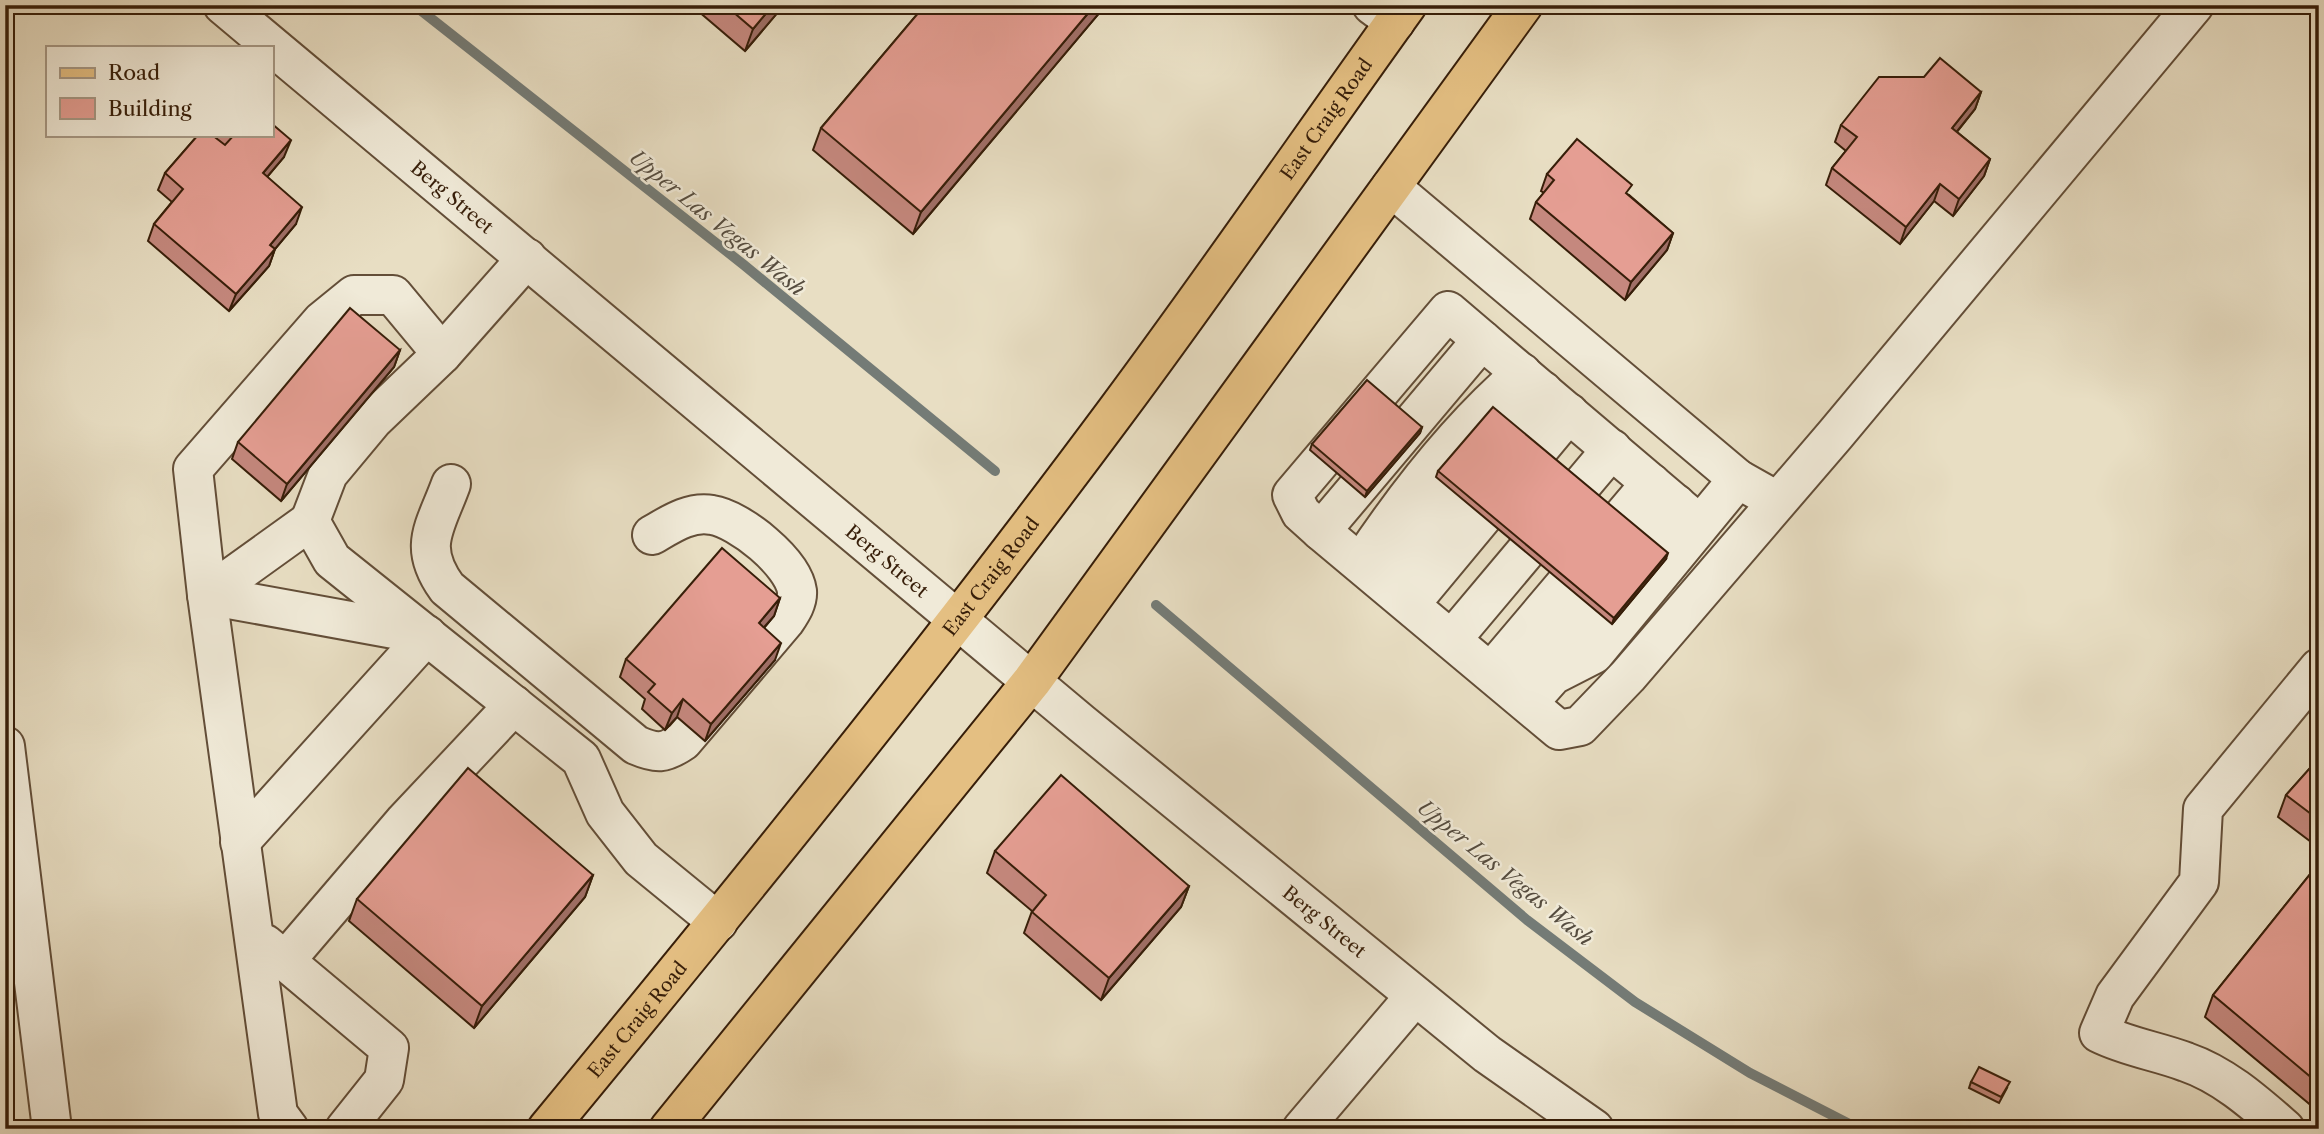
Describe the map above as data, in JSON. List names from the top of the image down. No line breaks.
{"streets":{"main road":["East Craig Road"],"street":["Berg Street"]},"crossings":[["East Craig Road","Berg Street"]],"water":["Upper Las Vegas Wash"],"legend":["Road","Building"]}
